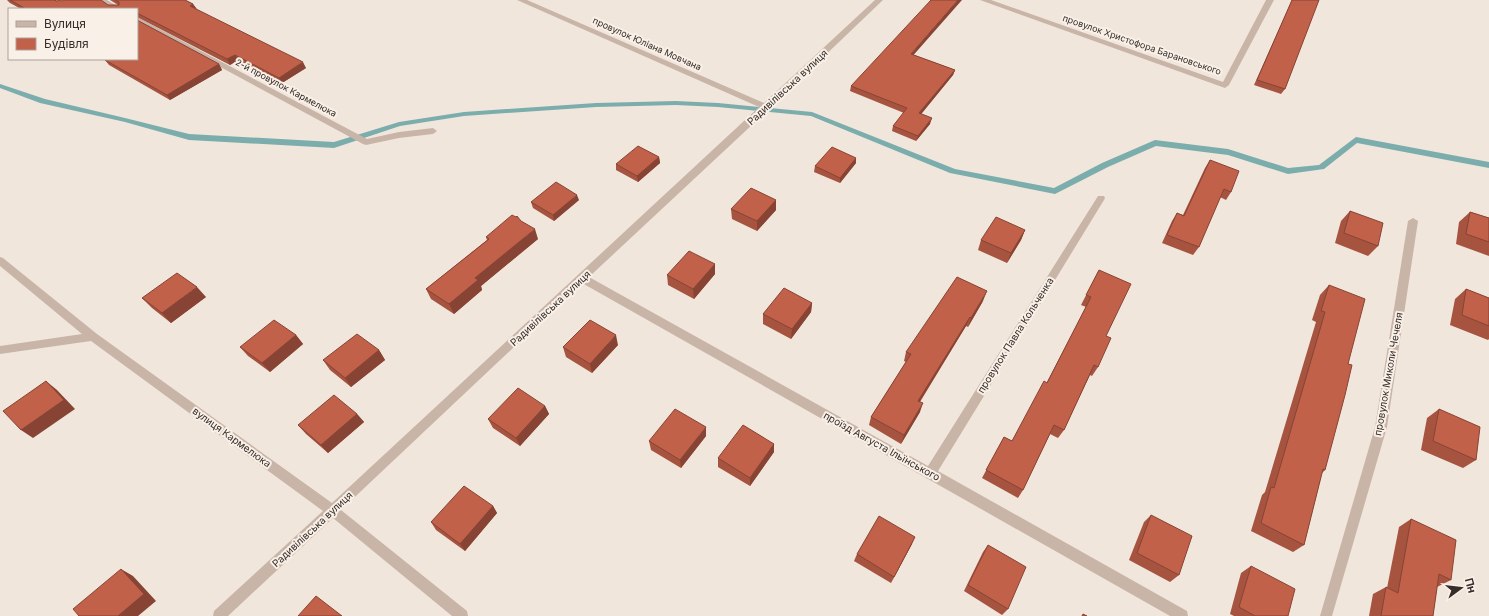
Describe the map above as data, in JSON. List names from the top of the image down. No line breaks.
{"streets":{"street":["провулок Юліана Мовчана","провулок Христофора Барановського","Радивілівська вулиця","2-й провулок Кармелюка","провулок Павла Кольченка","провулок Миколи Чечеля","вулиця Кармелюка","проїзд Августа Ільїнського"]},"crossings":[["провулок Юліана Мовчана","Радивілівська вулиця"],["Радивілівська вулиця","вулиця Кармелюка"],["Радивілівська вулиця","проїзд Августа Ільїнського"],["провулок Павла Кольченка","проїзд Августа Ільїнського"]],"legend":["Вулиця","Будівля"],"north":"right"}
